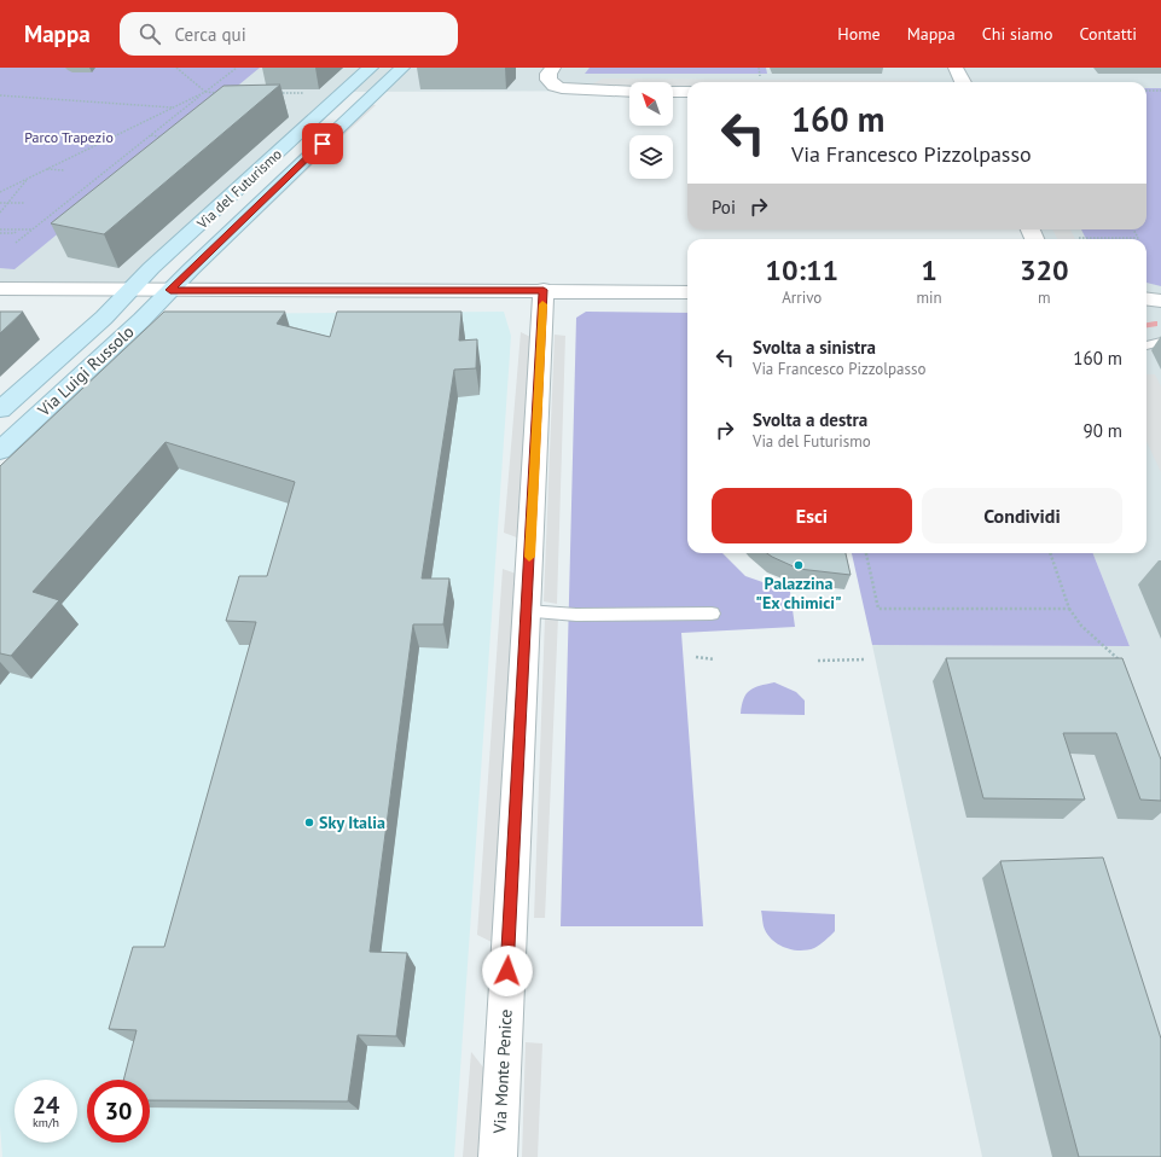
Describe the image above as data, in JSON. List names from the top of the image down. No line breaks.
{"streets":{"street":["Via del Futurismo","Via Luigi Russolo","Via Monte Penice"]},"crossings":[["Via del Futurismo","Via Luigi Russolo"]],"parks":["Parco Trapezio"],"places":["Palazzina \"Ex chimici\"","Sky Italia"],"north":"top left","page":{"header":"Mappa","search":"Cerca qui","nav":["Home","Mappa","Chi siamo","Contatti"],"turn":["160 m","Via Francesco Pizzolpasso"],"then":"Poi","eta":["10:11","Arrivo","1","min","320","m"],"list":[{"name":"Svolta a sinistra","note":"Via Francesco Pizzolpasso","value":"160 m"},{"name":"Svolta a destra","note":"Via del Futurismo","value":"90 m"}],"buttons":["Esci","Condividi"],"speed":"24 km/h","limit":"30"}}
